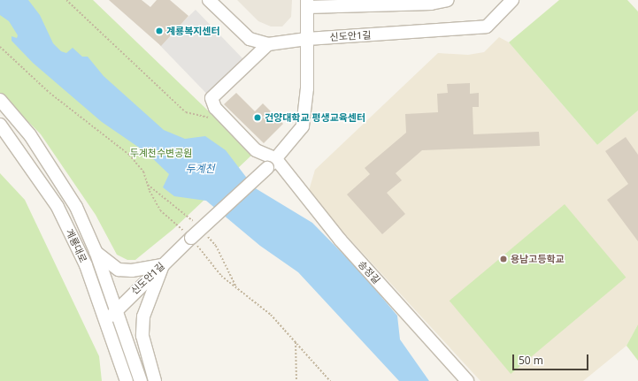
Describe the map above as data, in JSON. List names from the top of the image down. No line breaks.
{"streets":{"street":["신도안1길","계룡대로","송정길"]},"crossings":[["신도안1길","계룡대로"],["신도안1길","송정길"]],"water":["두계천"],"parks":["두계천수변공원"],"places":["계룡복지센터","건양대학교 평생교육센터","용남고등학교"],"scale_bar":"50 m"}
